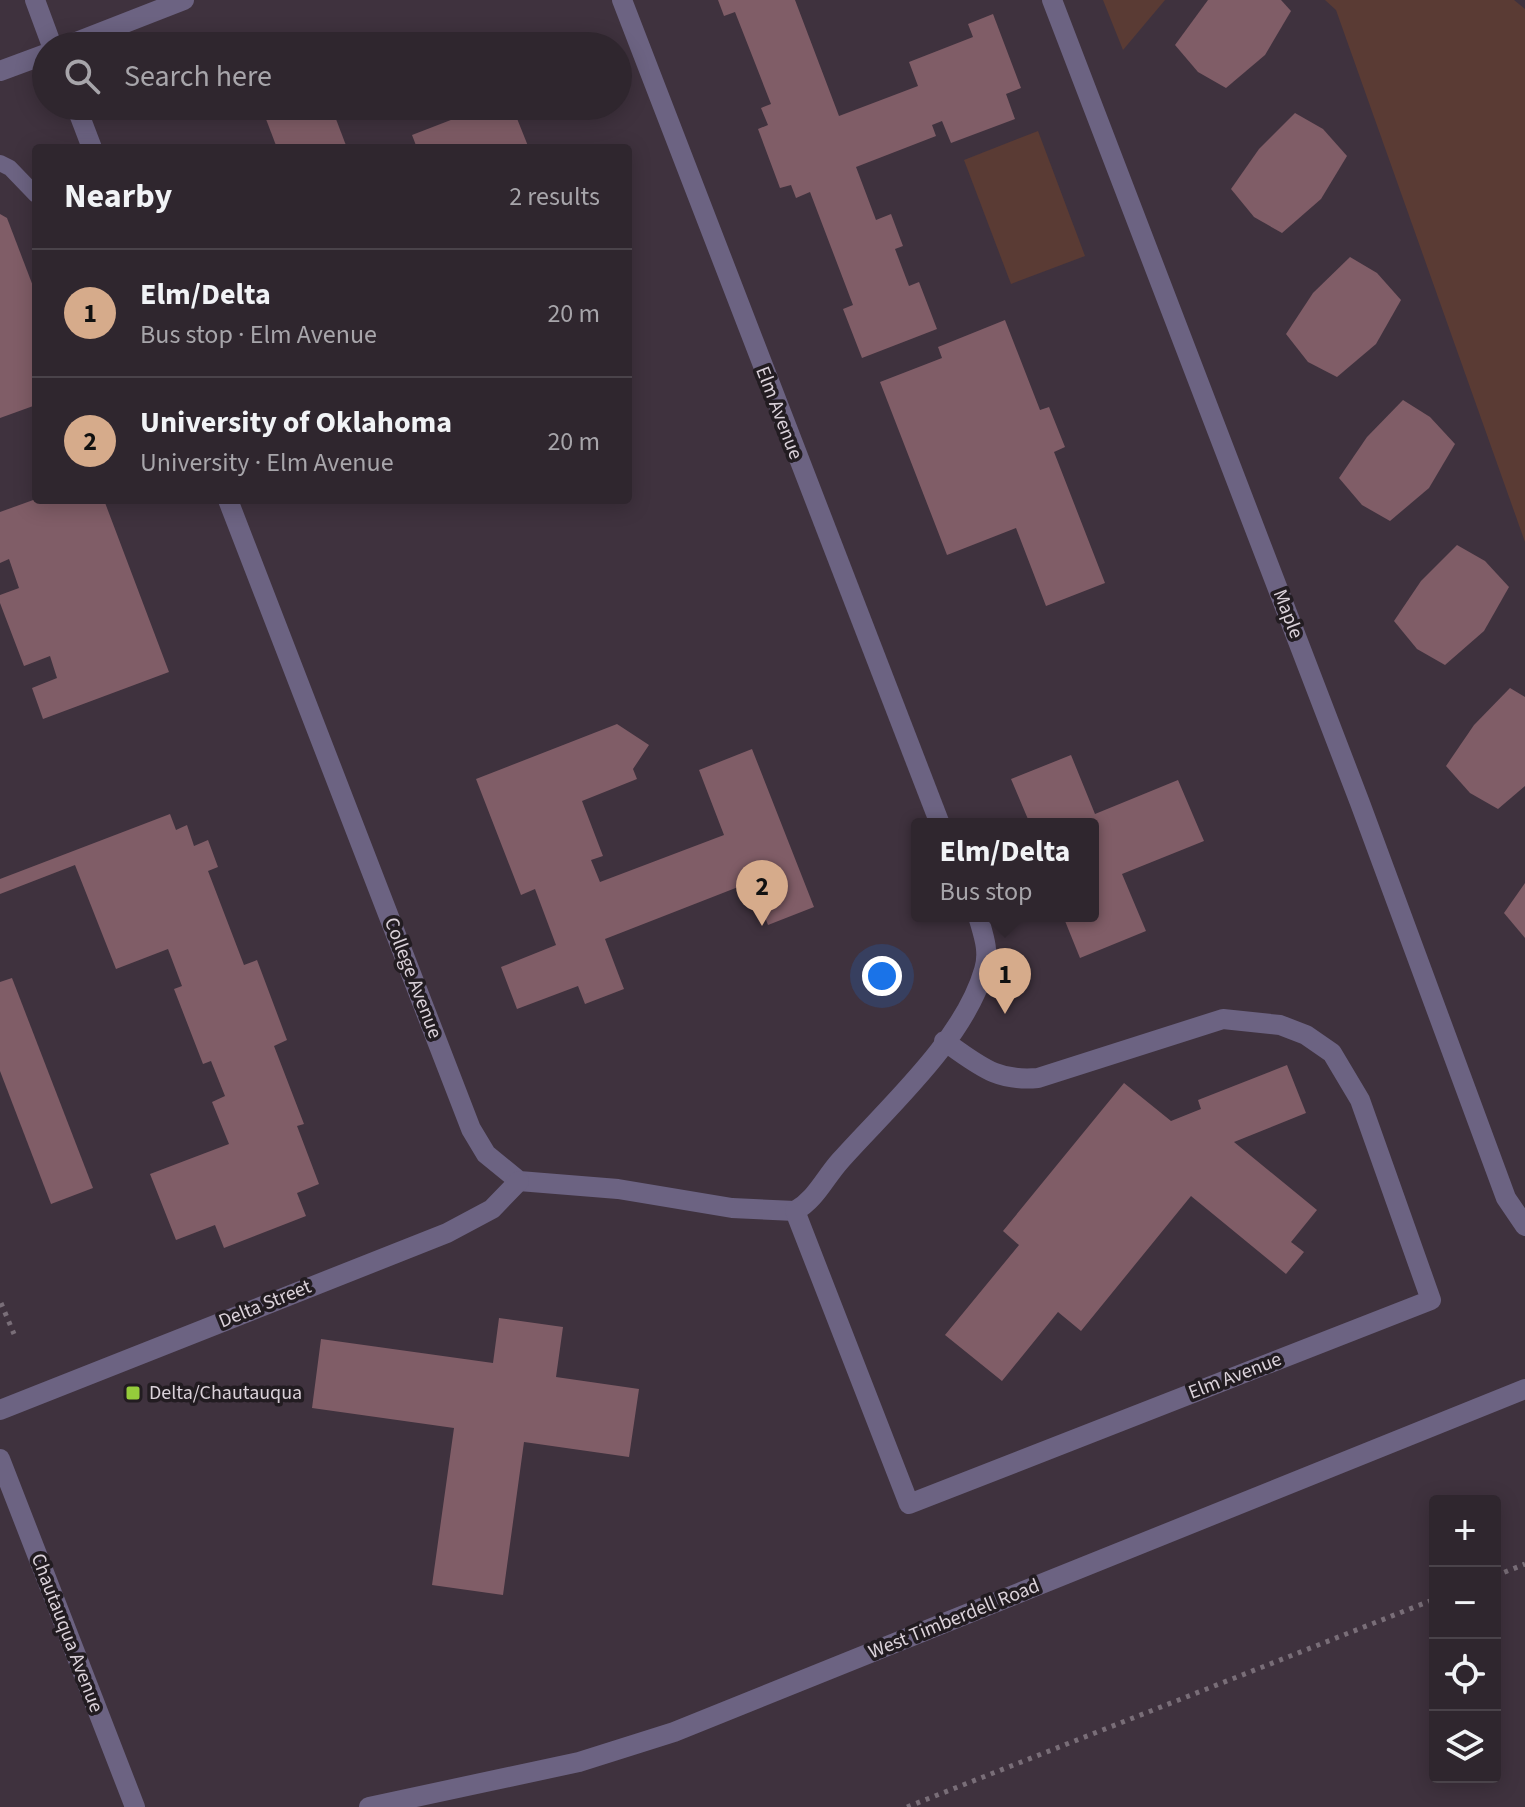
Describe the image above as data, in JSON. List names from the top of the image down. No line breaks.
{"streets":{"street":["Elm Avenue","Maple","College Avenue","Delta Street","West Timberdell Road","Chautauqua Avenue"]},"crossings":[["College Avenue","Delta Street"]],"places":{"transit":["Delta/Chautauqua"]},"page":{"search":"Search here","heading":["Nearby","2 results"],"list":[{"mark":"1","name":"Elm/Delta","note":"Bus stop · Elm Avenue","value":"20 m"},{"mark":"2","name":"University of Oklahoma","note":"University · Elm Avenue","value":"20 m"}],"popup":["Elm/Delta","Bus stop"],"pins":["2","1"],"map_buttons":["+","−"]}}
